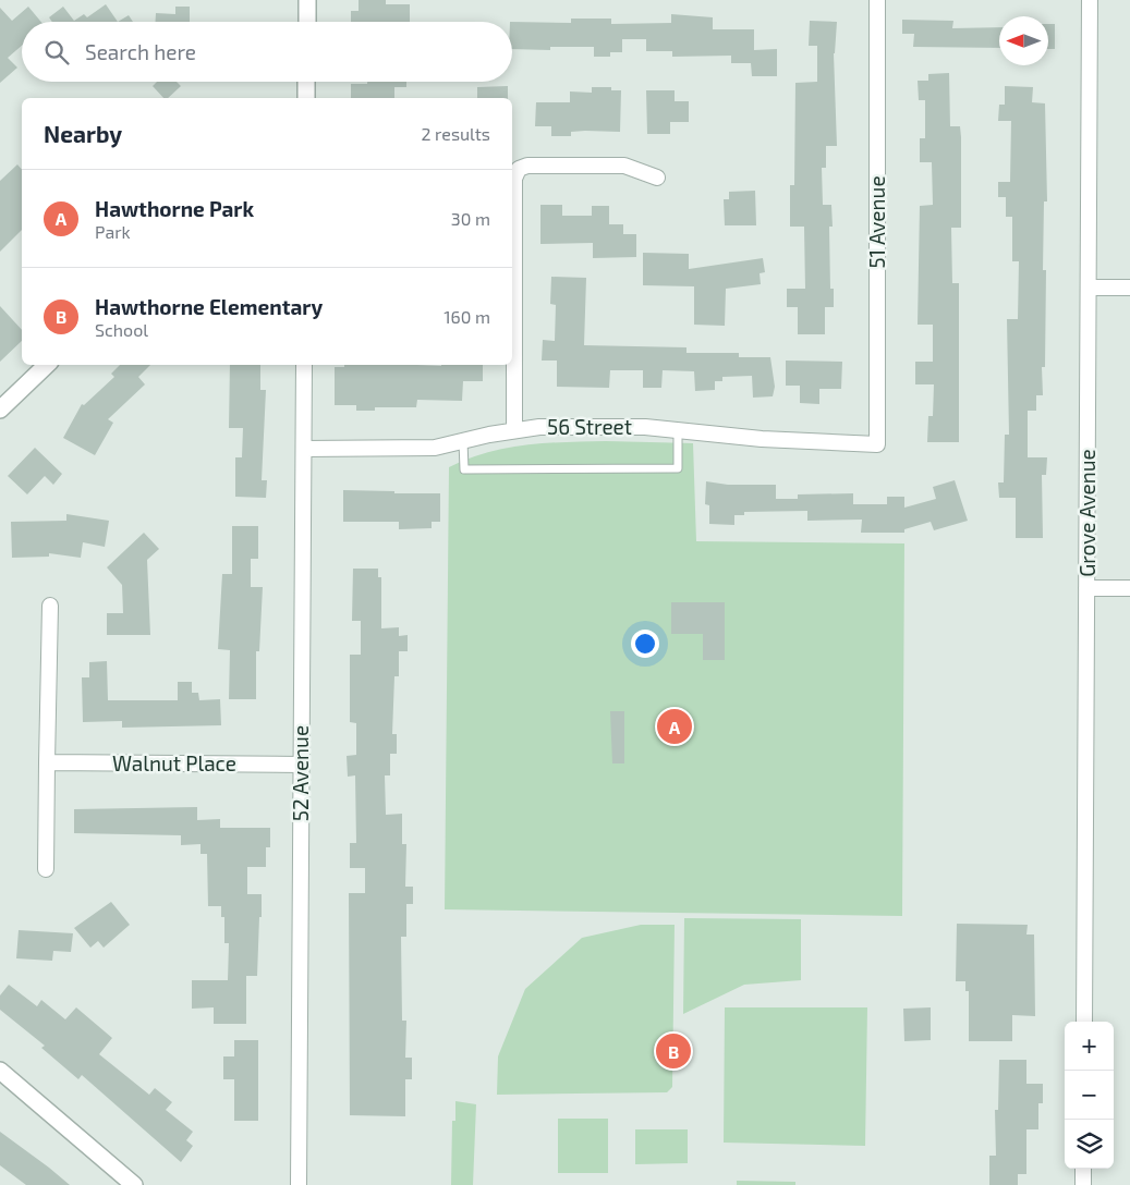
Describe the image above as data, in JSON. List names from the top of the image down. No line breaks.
{"streets":{"street":["51 Avenue","56 Street","Grove Avenue","Walnut Place","52 Avenue"]},"crossings":[["51 Avenue","56 Street"],["56 Street","52 Avenue"],["Walnut Place","52 Avenue"]],"north":"left","page":{"search":"Search here","heading":["Nearby","2 results"],"list":[{"mark":"A","name":"Hawthorne Park","note":"Park","value":"30 m"},{"mark":"B","name":"Hawthorne Elementary","note":"School","value":"160 m"}],"pins":["A","B"],"map_buttons":["+","−"]}}
